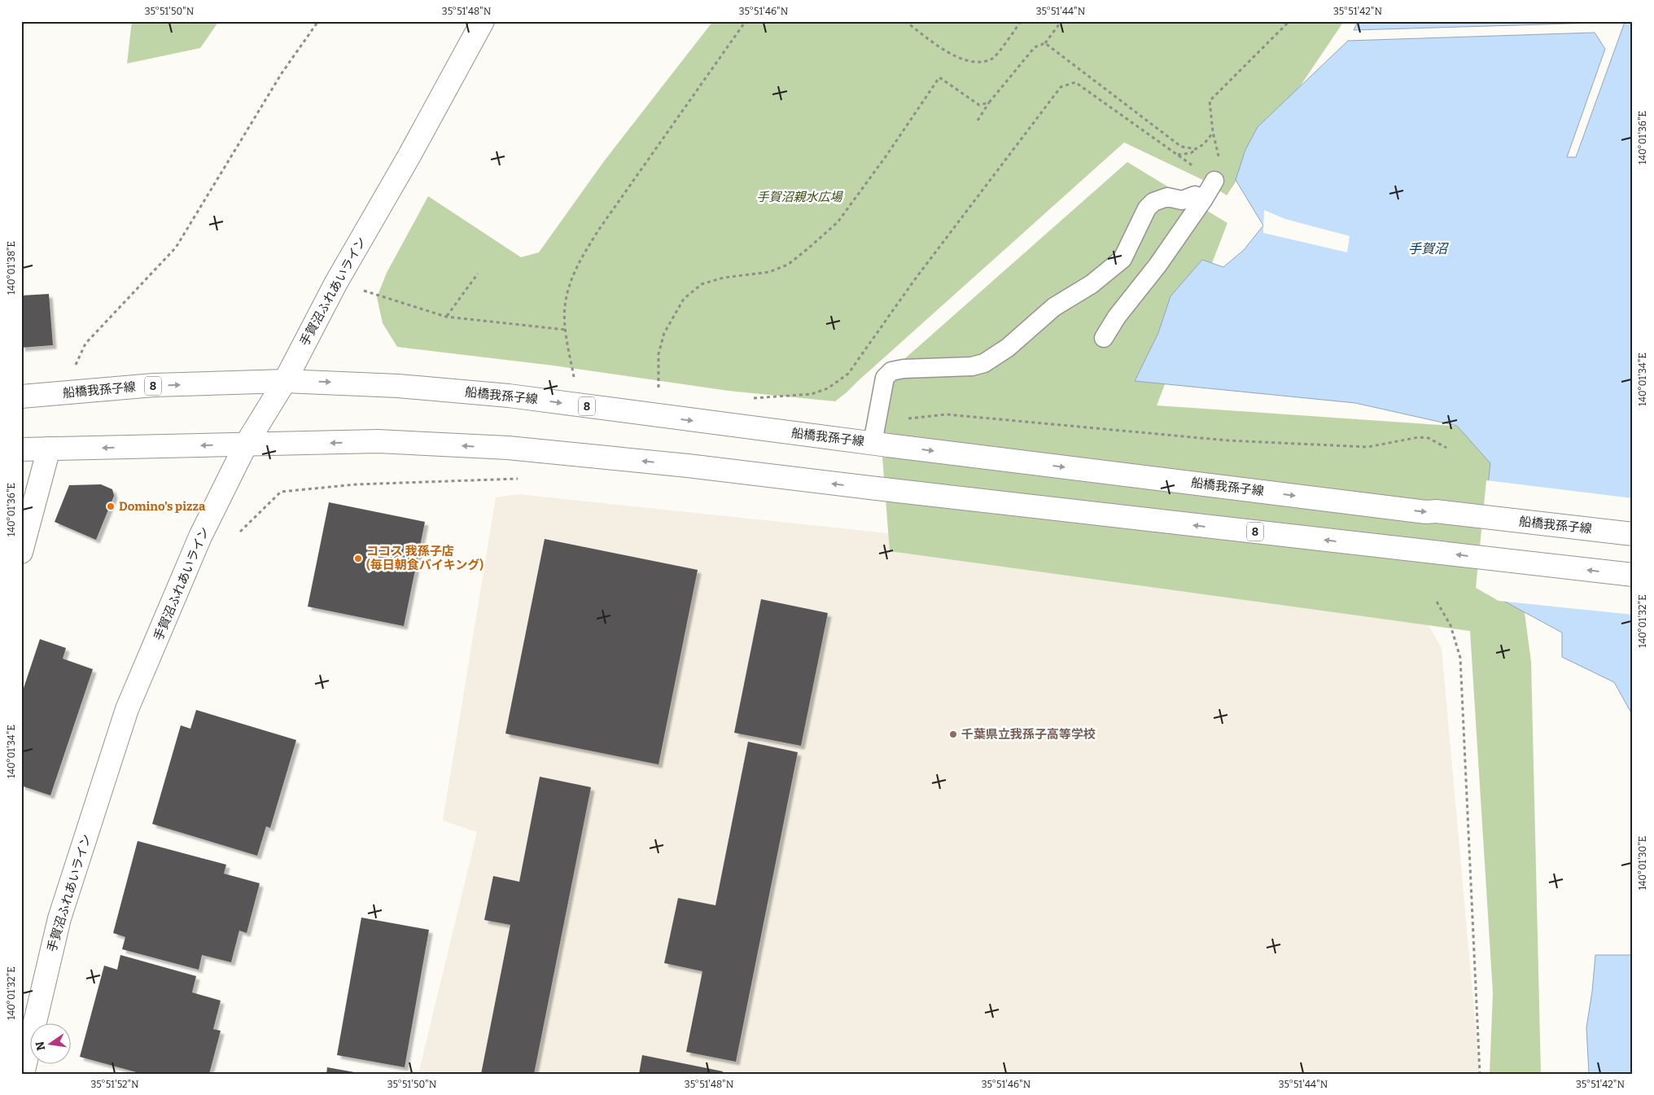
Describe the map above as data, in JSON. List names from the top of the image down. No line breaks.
{"streets":{"main road":["手賀沼ふれあいライン","8","船橋我孫子線"]},"crossings":[["手賀沼ふれあいライン","8"],["手賀沼ふれあいライン","船橋我孫子線"]],"water":["手賀沼"],"parks":["手賀沼親水広場"],"places":["Domino's pizza","ココス 我孫子店 (毎日朝食バイキング)","千葉県立我孫子高等学校"],"north":"left","coordinates":["35°51'50\"N","35°51'48\"N","35°51'46\"N","35°51'44\"N","35°51'42\"N","140°01'36\"E","140°01'38\"E","140°01'34\"E","140°01'32\"E","140°01'30\"E","35°51'52\"N"]}
